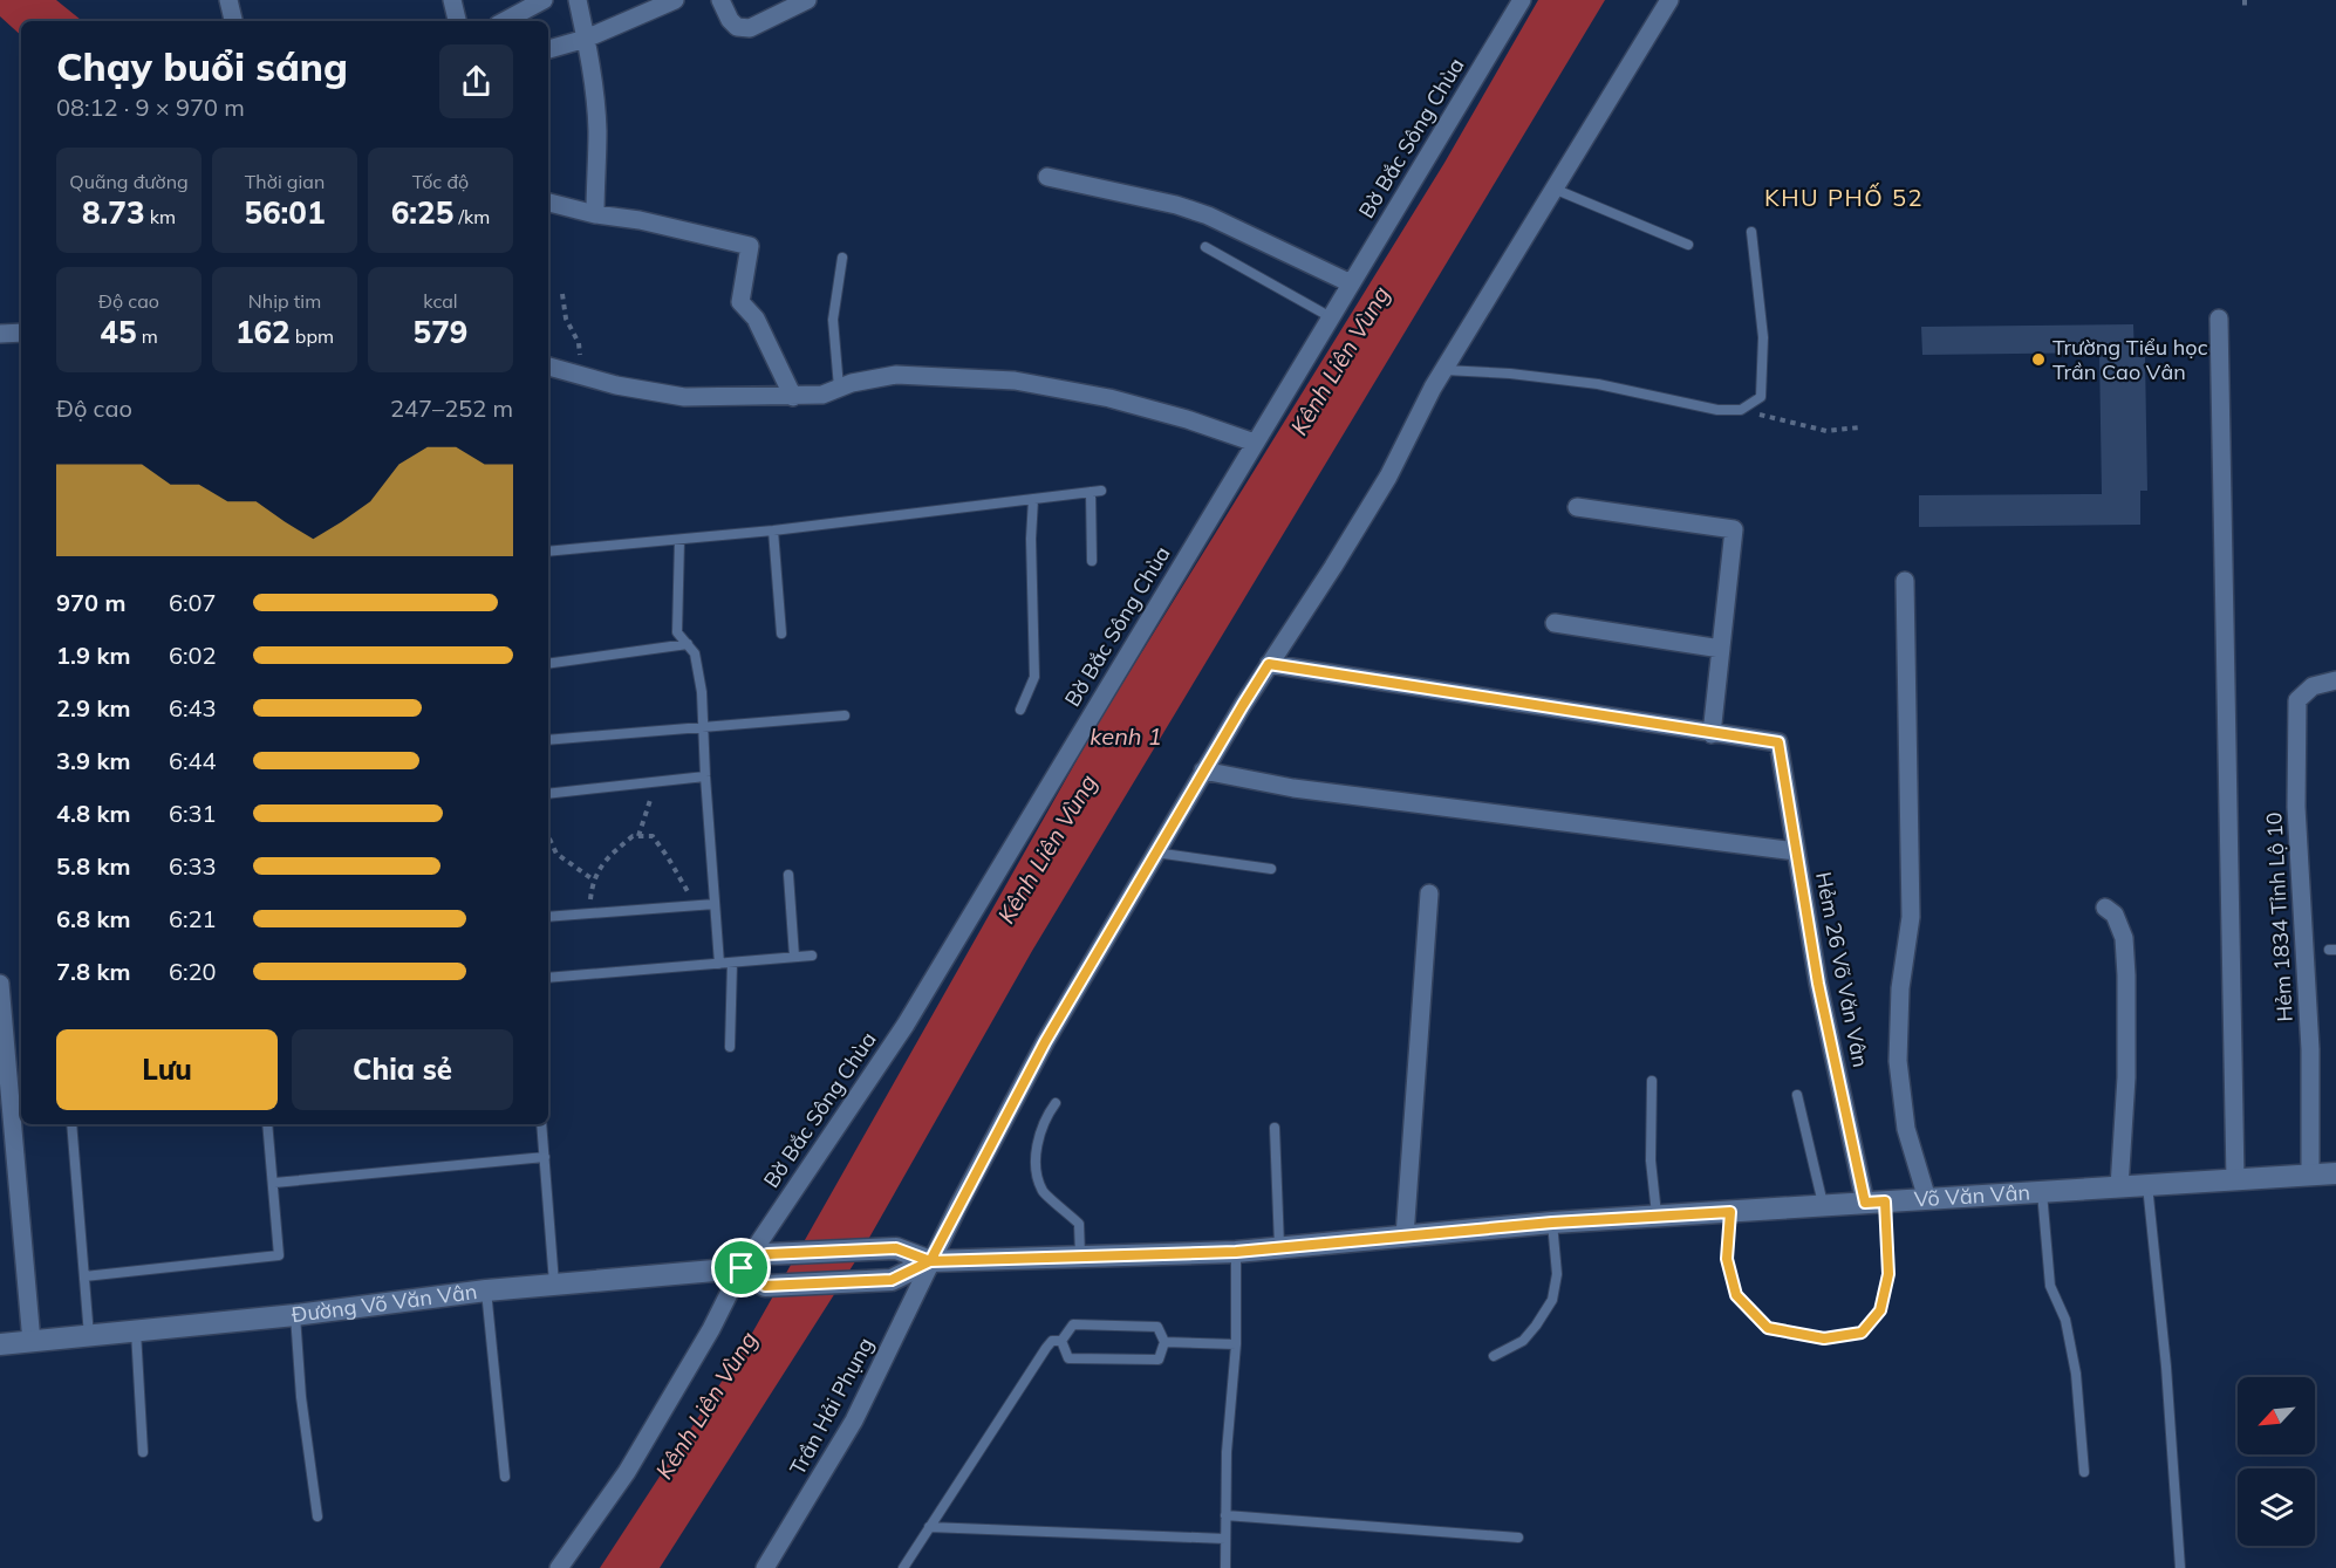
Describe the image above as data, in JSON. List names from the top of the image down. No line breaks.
{"streets":{"street":["Bờ Bắc Sông Chùa","Hẻm 1834 Tỉnh Lộ 10","Hẻm 26 Võ Văn Vân","Võ Văn Vân","Đường Võ Văn Vân","Trần Hải Phụng"]},"crossings":[["Bờ Bắc Sông Chùa","Đường Võ Văn Vân"],["Hẻm 1834 Tỉnh Lộ 10","Võ Văn Vân"],["Hẻm 26 Võ Văn Vân","Võ Văn Vân"],["Võ Văn Vân","Đường Võ Văn Vân"],["Võ Văn Vân","Trần Hải Phụng"]],"districts":["KHU PHỐ 52"],"water":["Kênh Liên Vùng","kenh 1"],"places":["Trường Tiểu học Trần Cao Vân"],"north":"bottom left","page":{"heading":["Chạy buổi sáng","08:12 · 9 × 970 m"],"stats":[["Quãng đường","8.73 km"],["Thời gian","56:01"],["Tốc độ","6:25 /km"],["Độ cao","45 m"],["Nhịp tim","162 bpm"],["kcal","579"]],"chart":["Độ cao","247–252 m"],"list":[{"name":"970 m","note":"6:07"},{"name":"1.9 km","note":"6:02"},{"name":"2.9 km","note":"6:43"},{"name":"3.9 km","note":"6:44"},{"name":"4.8 km","note":"6:31"},{"name":"5.8 km","note":"6:33"},{"name":"6.8 km","note":"6:21"},{"name":"7.8 km","note":"6:20"}],"buttons":["Lưu","Chia sẻ"]}}
